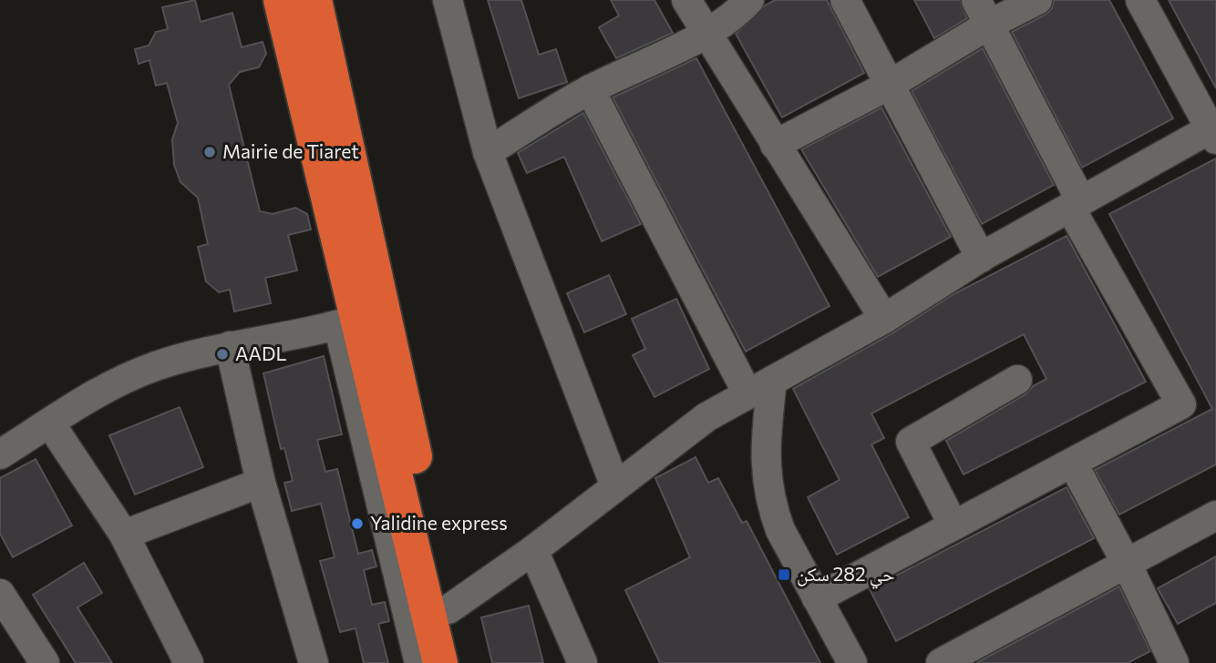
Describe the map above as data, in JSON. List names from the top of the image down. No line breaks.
{"places":{"other":["Mairie de Tiaret","AADL","Yalidine express"],"transit":["حي 282 سكن"]}}
